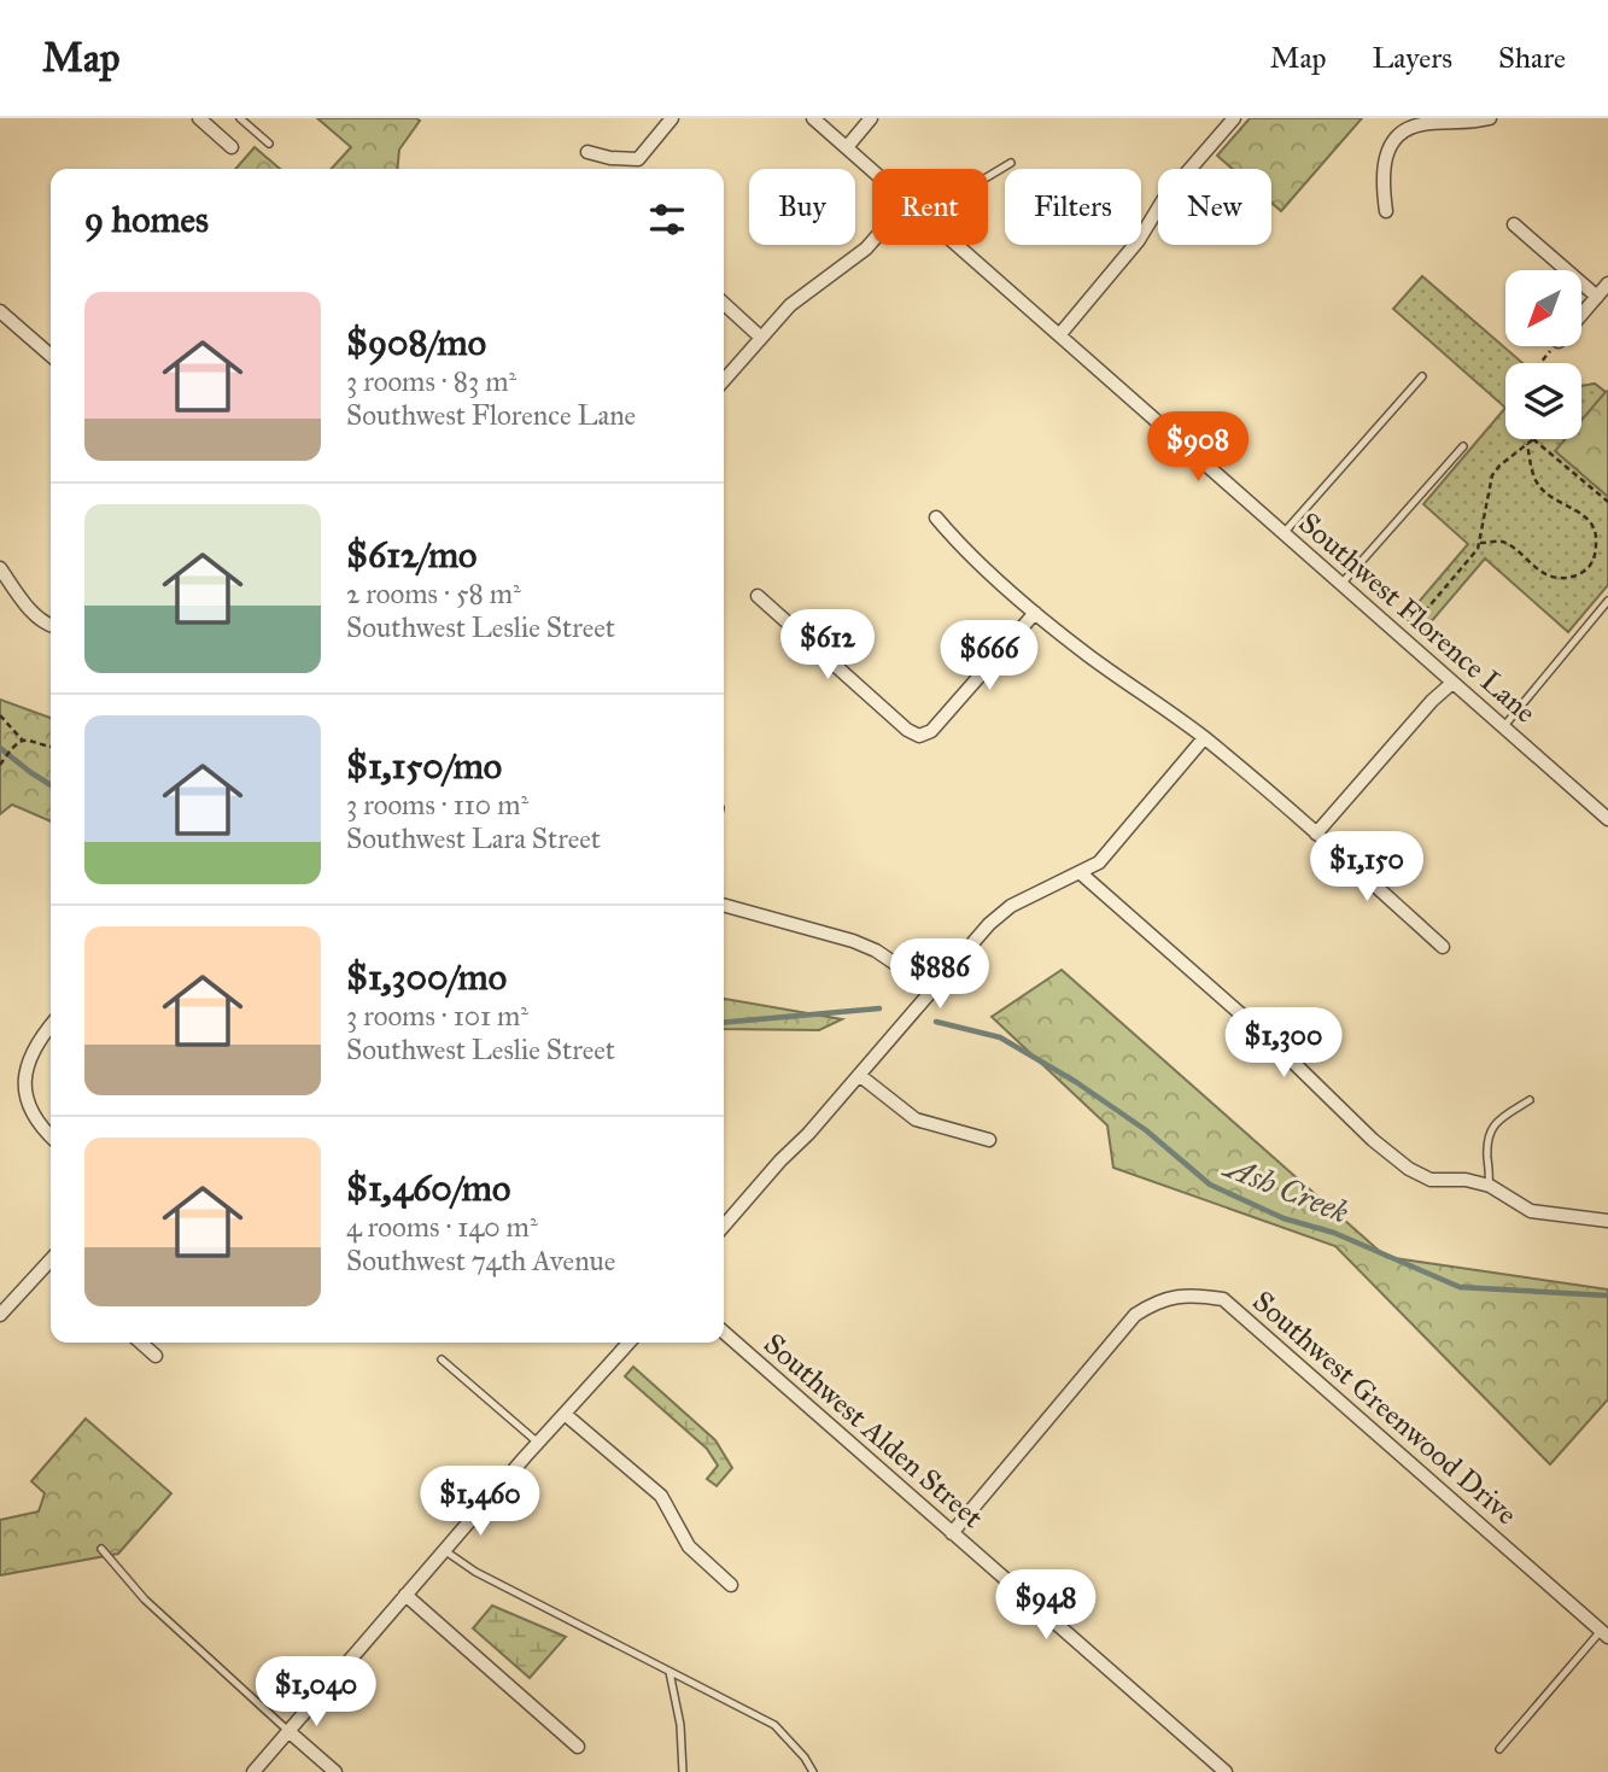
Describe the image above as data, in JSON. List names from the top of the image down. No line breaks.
{"streets":{"street":["Southwest Florence Lane","Southwest Greenwood Drive","Southwest Alden Street"]},"crossings":[["Southwest Greenwood Drive","Southwest Alden Street"]],"water":["Ash Creek"],"north":"bottom left","page":{"header":"Map","nav":["Map","Layers","Share"],"chip":["Buy","Rent","Filters","New"],"heading":"9 homes","list":[{"name":"$908/mo","note":"3 rooms · 83 m² · Southwest Florence Lane"},{"name":"$612/mo","note":"2 rooms · 58 m² · Southwest Leslie Street"},{"name":"$1,150/mo","note":"3 rooms · 110 m² · Southwest Lara Street"},{"name":"$1,300/mo","note":"3 rooms · 101 m² · Southwest Leslie Street"},{"name":"$1,460/mo","note":"4 rooms · 140 m² · Southwest 74th Avenue"}],"price":["$908","$612","$666","$1,150","$886","$1,300","$1,460","$948","$1,040"]}}
